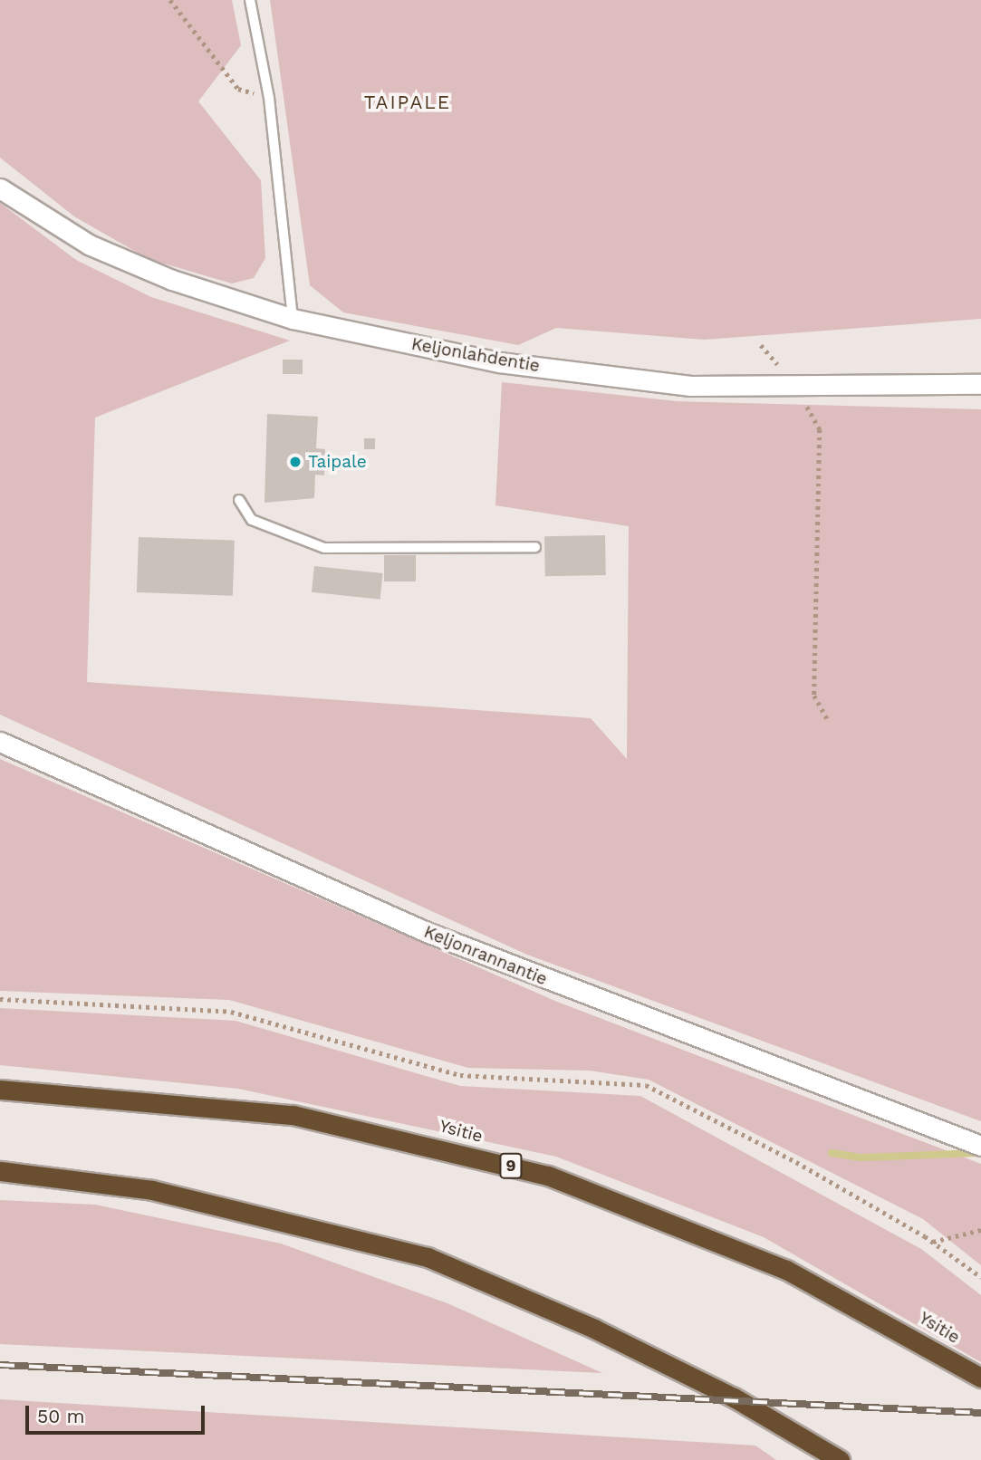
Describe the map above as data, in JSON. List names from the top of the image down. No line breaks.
{"streets":{"highway":["Ysitie","9"],"street":["Keljonlahdentie","Keljonrannantie"]},"districts":["TAIPALE"],"places":["Taipale"],"scale_bar":"50 m"}
